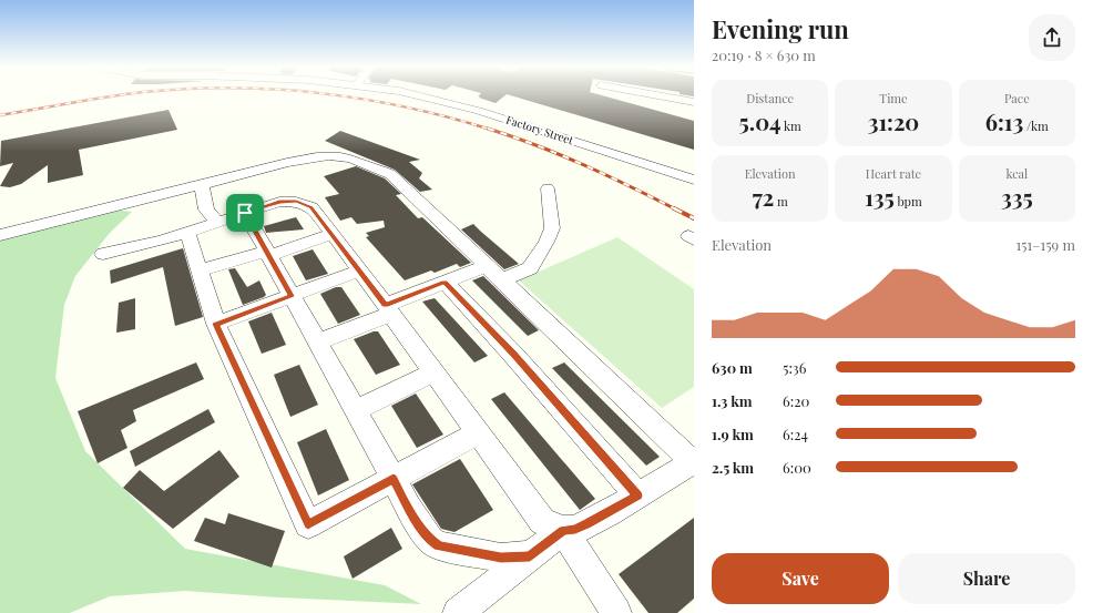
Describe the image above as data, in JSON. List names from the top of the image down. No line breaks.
{"streets":{"street":["Factory Street"]},"page":{"heading":["Evening run","20:19 · 8 × 630 m"],"stats":[["Distance","5.04 km"],["Time","31:20"],["Pace","6:13 /km"],["Elevation","72 m"],["Heart rate","135 bpm"],["kcal","335"]],"chart":["Elevation","151–159 m"],"list":[{"name":"630 m","note":"5:36"},{"name":"1.3 km","note":"6:20"},{"name":"1.9 km","note":"6:24"},{"name":"2.5 km","note":"6:00"}],"buttons":["Save","Share"]}}
